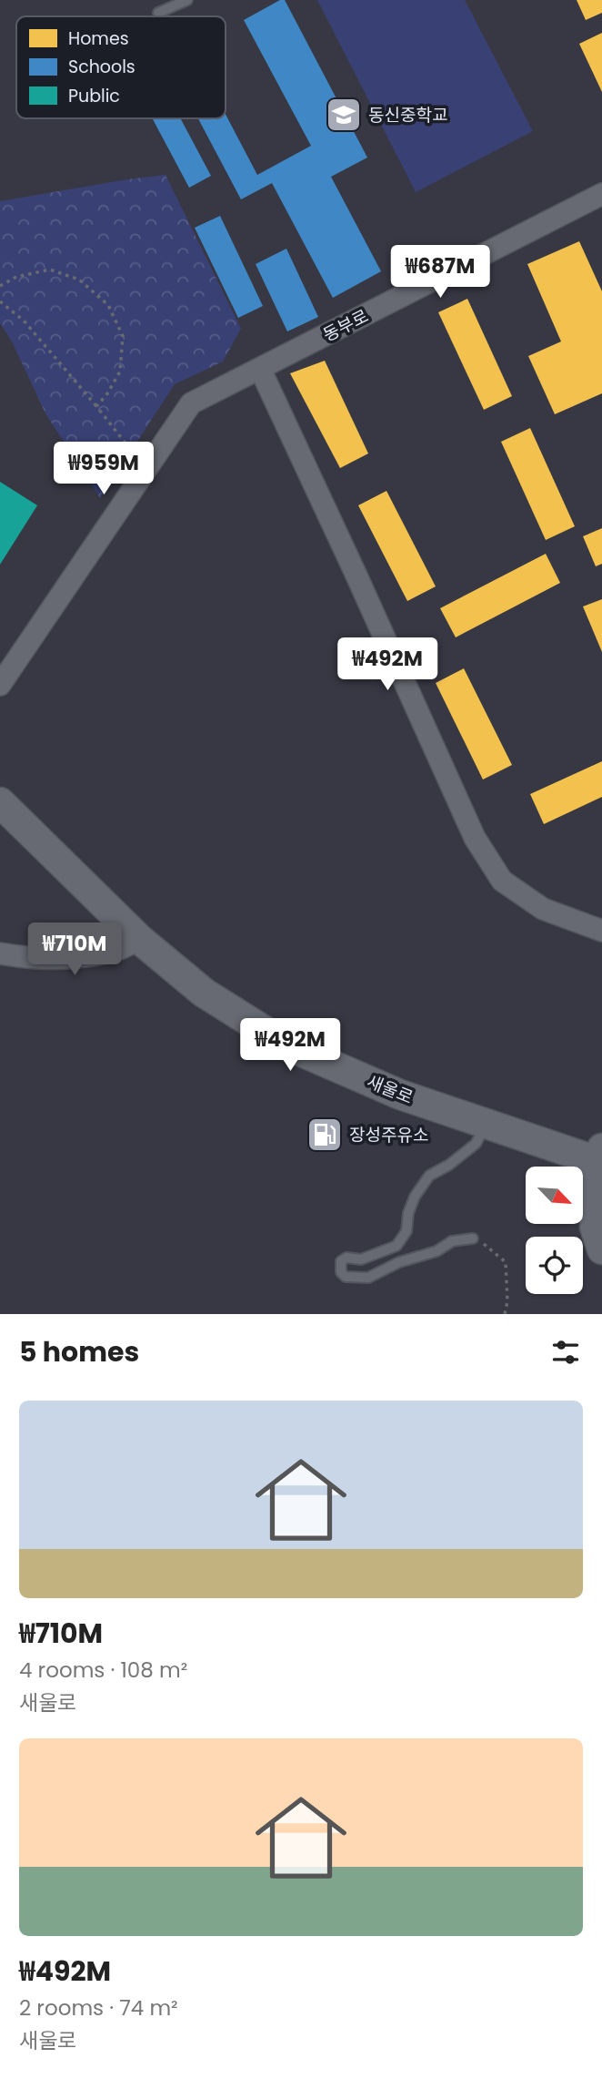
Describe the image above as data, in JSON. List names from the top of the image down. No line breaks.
{"streets":{"main road":["새울로"],"street":["동부로"]},"places":{"school or university":["동신중학교"],"fuel station":["장성주유소"]},"legend":["Homes","Schools","Public"],"north":"bottom right","page":{"price":["₩687M","₩959M","₩492M","₩710M","₩492M"],"heading":"5 homes","list":[{"name":"₩710M","note":"4 rooms · 108 m² · 새울로"},{"name":"₩492M","note":"2 rooms · 74 m² · 새울로"}]}}
